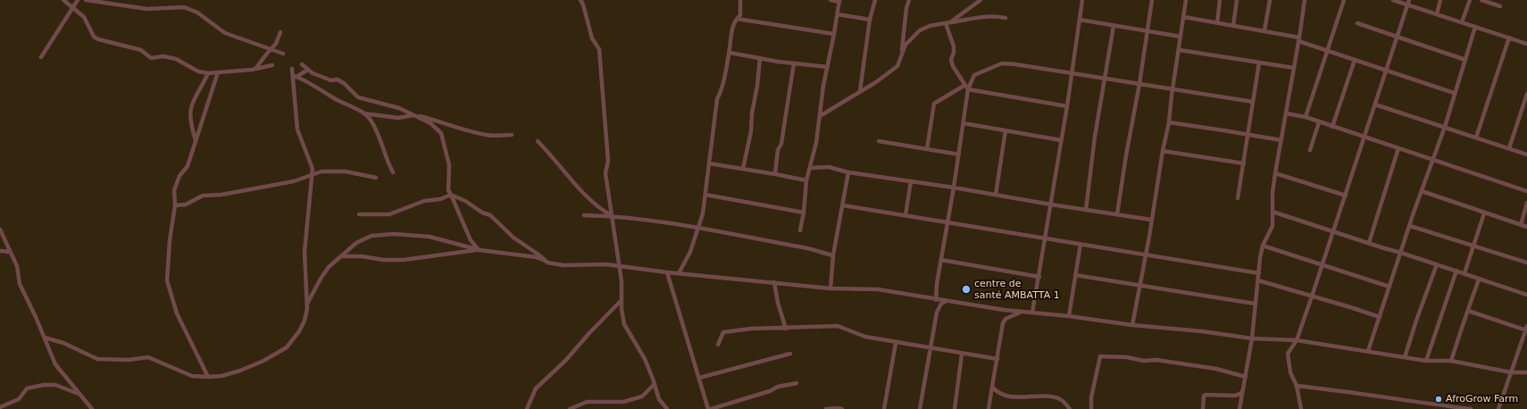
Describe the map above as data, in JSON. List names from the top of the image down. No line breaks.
{"places":["centre de santé AMBATTA 1","AfroGrow Farm"]}
